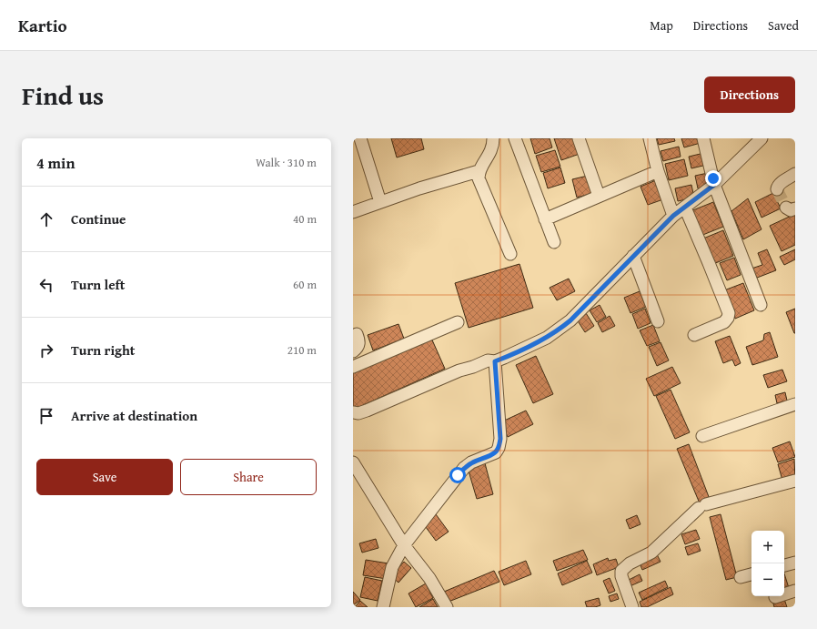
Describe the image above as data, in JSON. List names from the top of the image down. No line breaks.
{"page":{"header":"Kartio","nav":["Map","Directions","Saved"],"title":"Find us","buttons":["Directions",["Save","Share"]],"heading":["4 min","Walk · 310 m"],"list":[["Continue","40 m"],["Turn left","60 m"],["Turn right","210 m"],"Arrive at destination"],"map_buttons":["+","−"]}}
